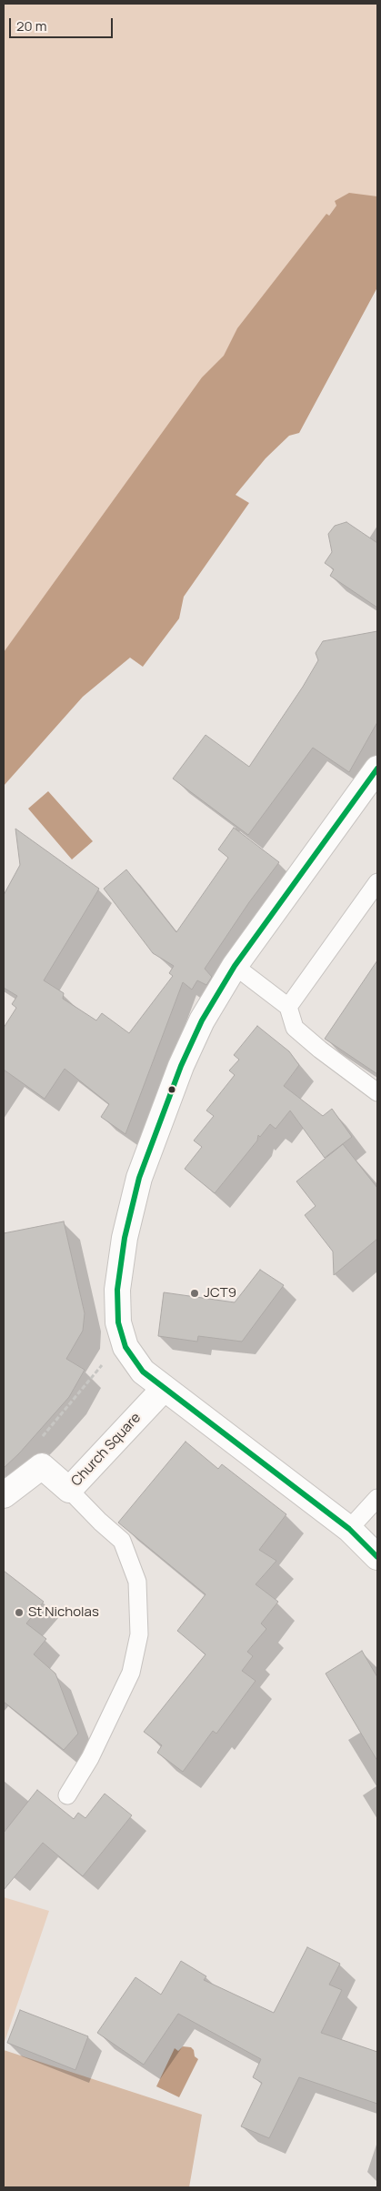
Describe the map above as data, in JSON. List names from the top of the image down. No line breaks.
{"streets":{"street":["Church Square"]},"places":["JCT9","St Nicholas"],"scale_bar":"20 m"}
